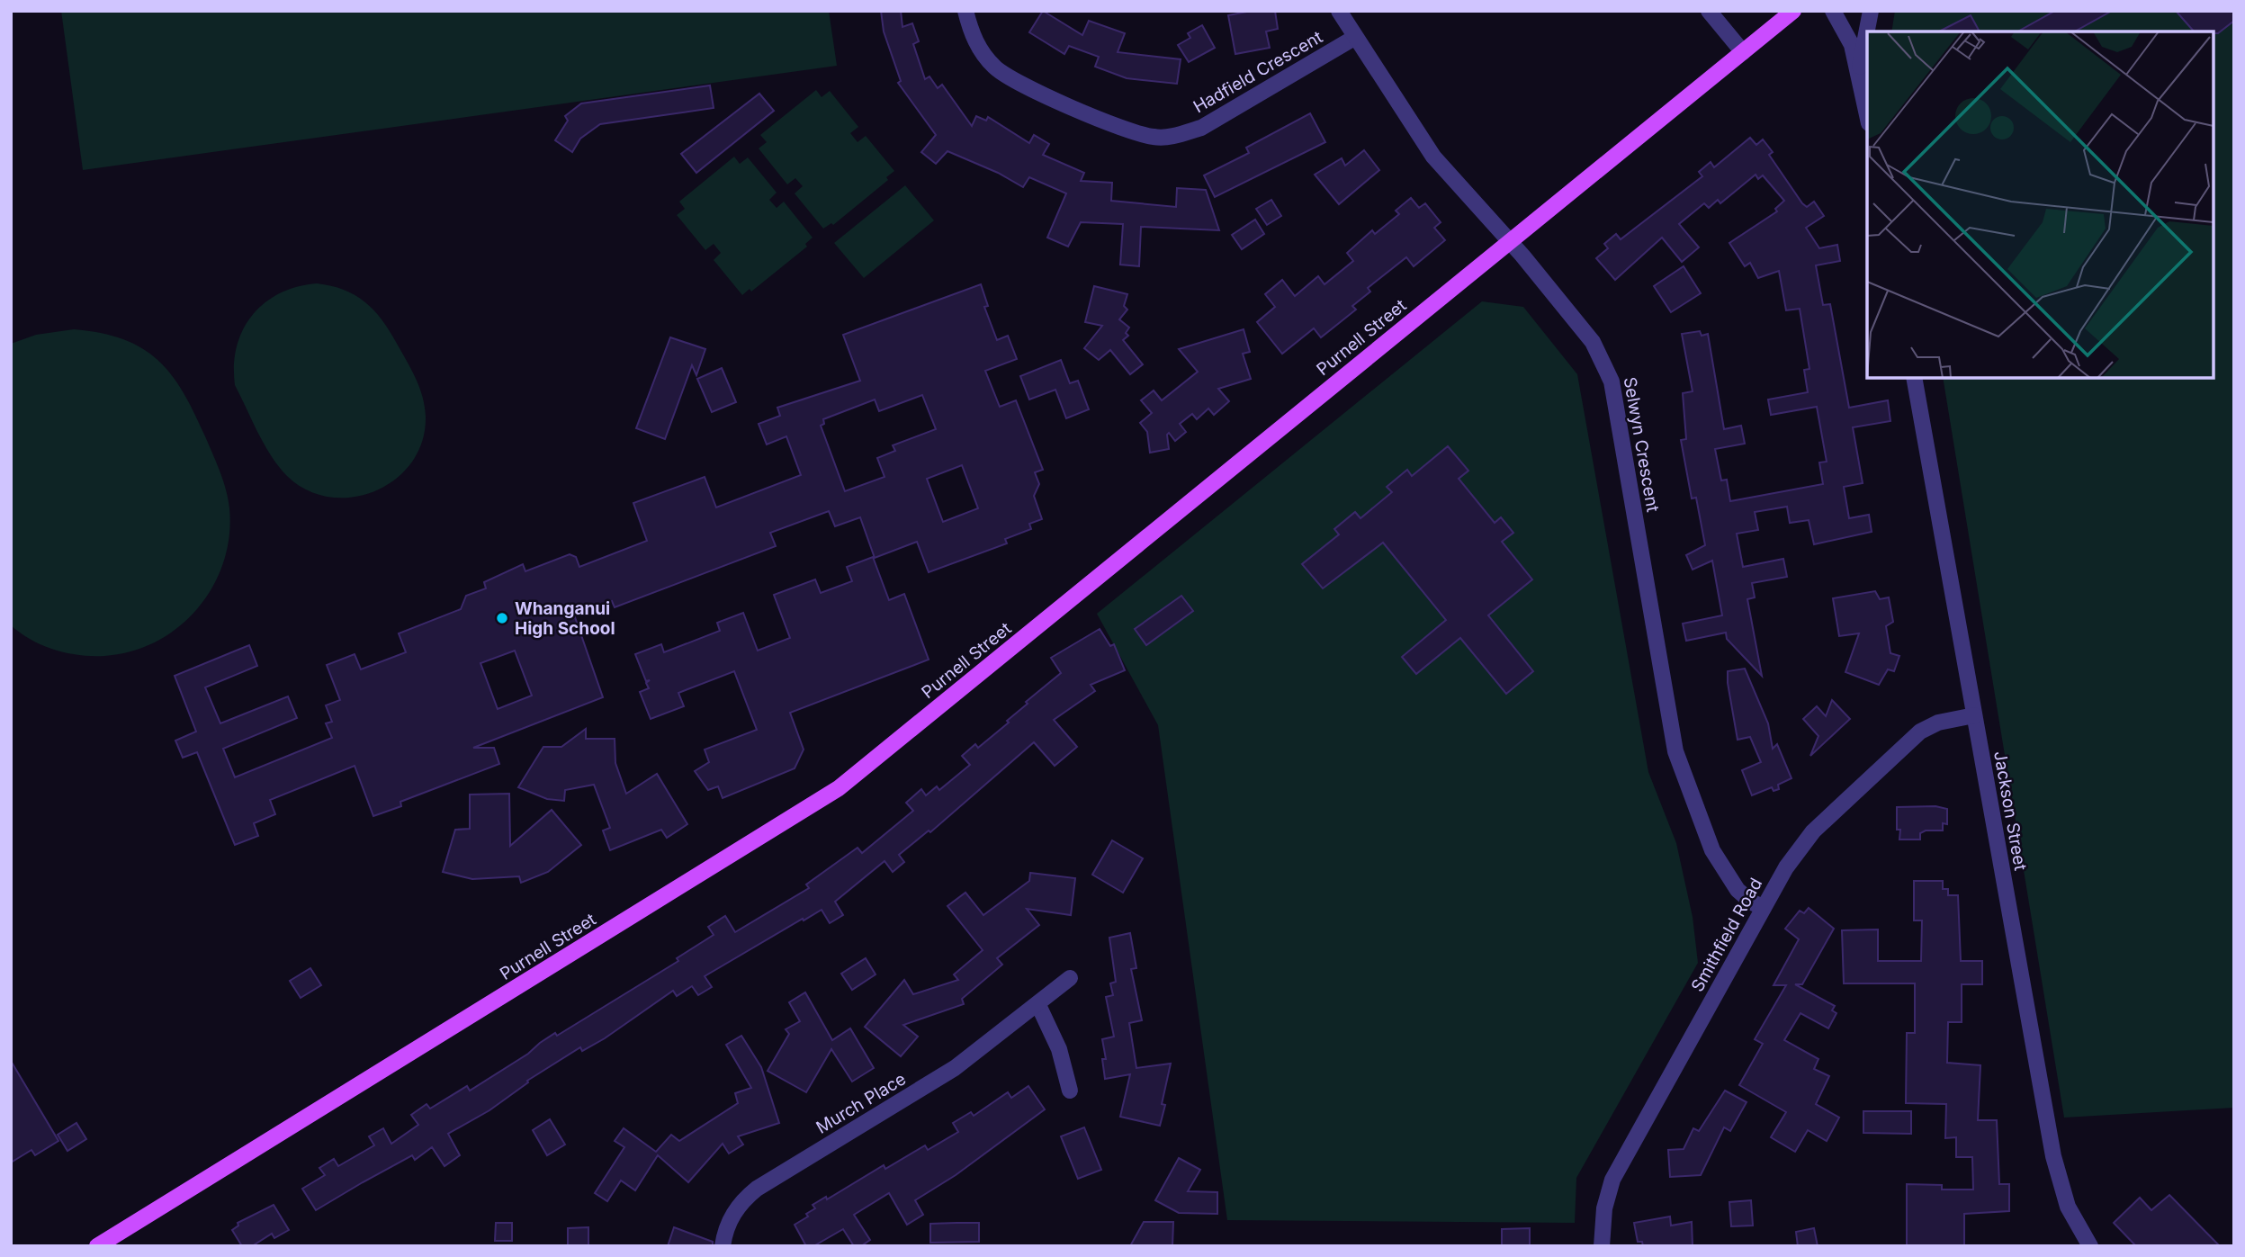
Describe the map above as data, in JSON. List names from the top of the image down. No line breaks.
{"streets":{"main road":["Purnell Street"],"street":["Hadfield Crescent","Selwyn Crescent","Jackson Street","Smithfield Road","Murch Place"]},"crossings":[["Hadfield Crescent","Selwyn Crescent"],["Purnell Street","Selwyn Crescent"],["Selwyn Crescent","Smithfield Road"],["Jackson Street","Smithfield Road"]],"places":["Whanganui High School"]}
